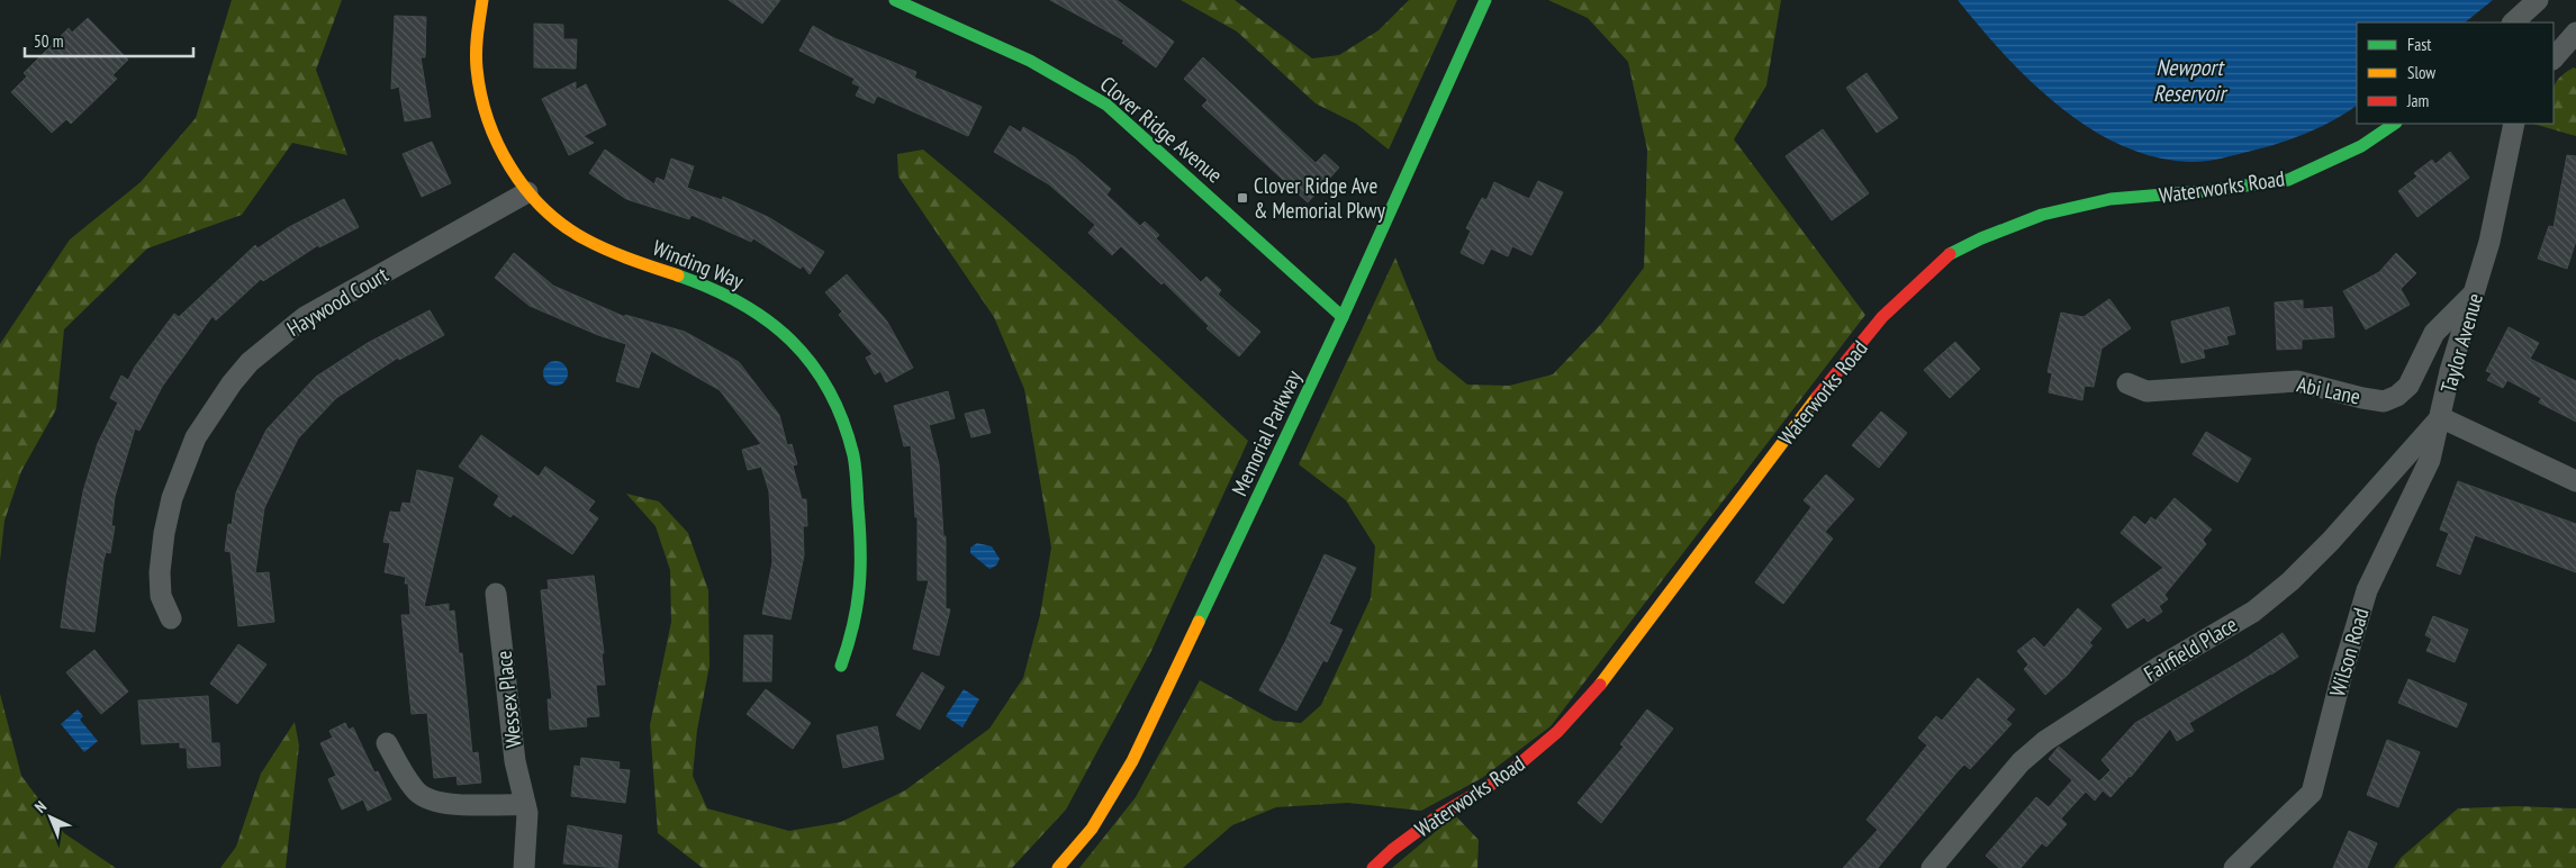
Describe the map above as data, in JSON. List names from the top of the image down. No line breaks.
{"streets":{"street":["Clover Ridge Avenue","Waterworks Road","Winding Way","Haywood Court","Taylor Avenue","Abi Lane","Memorial Parkway","Fairfield Place","Wilson Road","Wessex Place"]},"crossings":[["Clover Ridge Avenue","Memorial Parkway"],["Winding Way","Haywood Court"],["Taylor Avenue","Abi Lane"],["Taylor Avenue","Fairfield Place"],["Taylor Avenue","Wilson Road"],["Fairfield Place","Wilson Road"]],"water":["Newport Reservoir"],"places":{"transit":["Clover Ridge Ave & Memorial Pkwy"]},"legend":["Fast","Slow","Jam"],"scale_bar":"50 m","north":"top left"}
